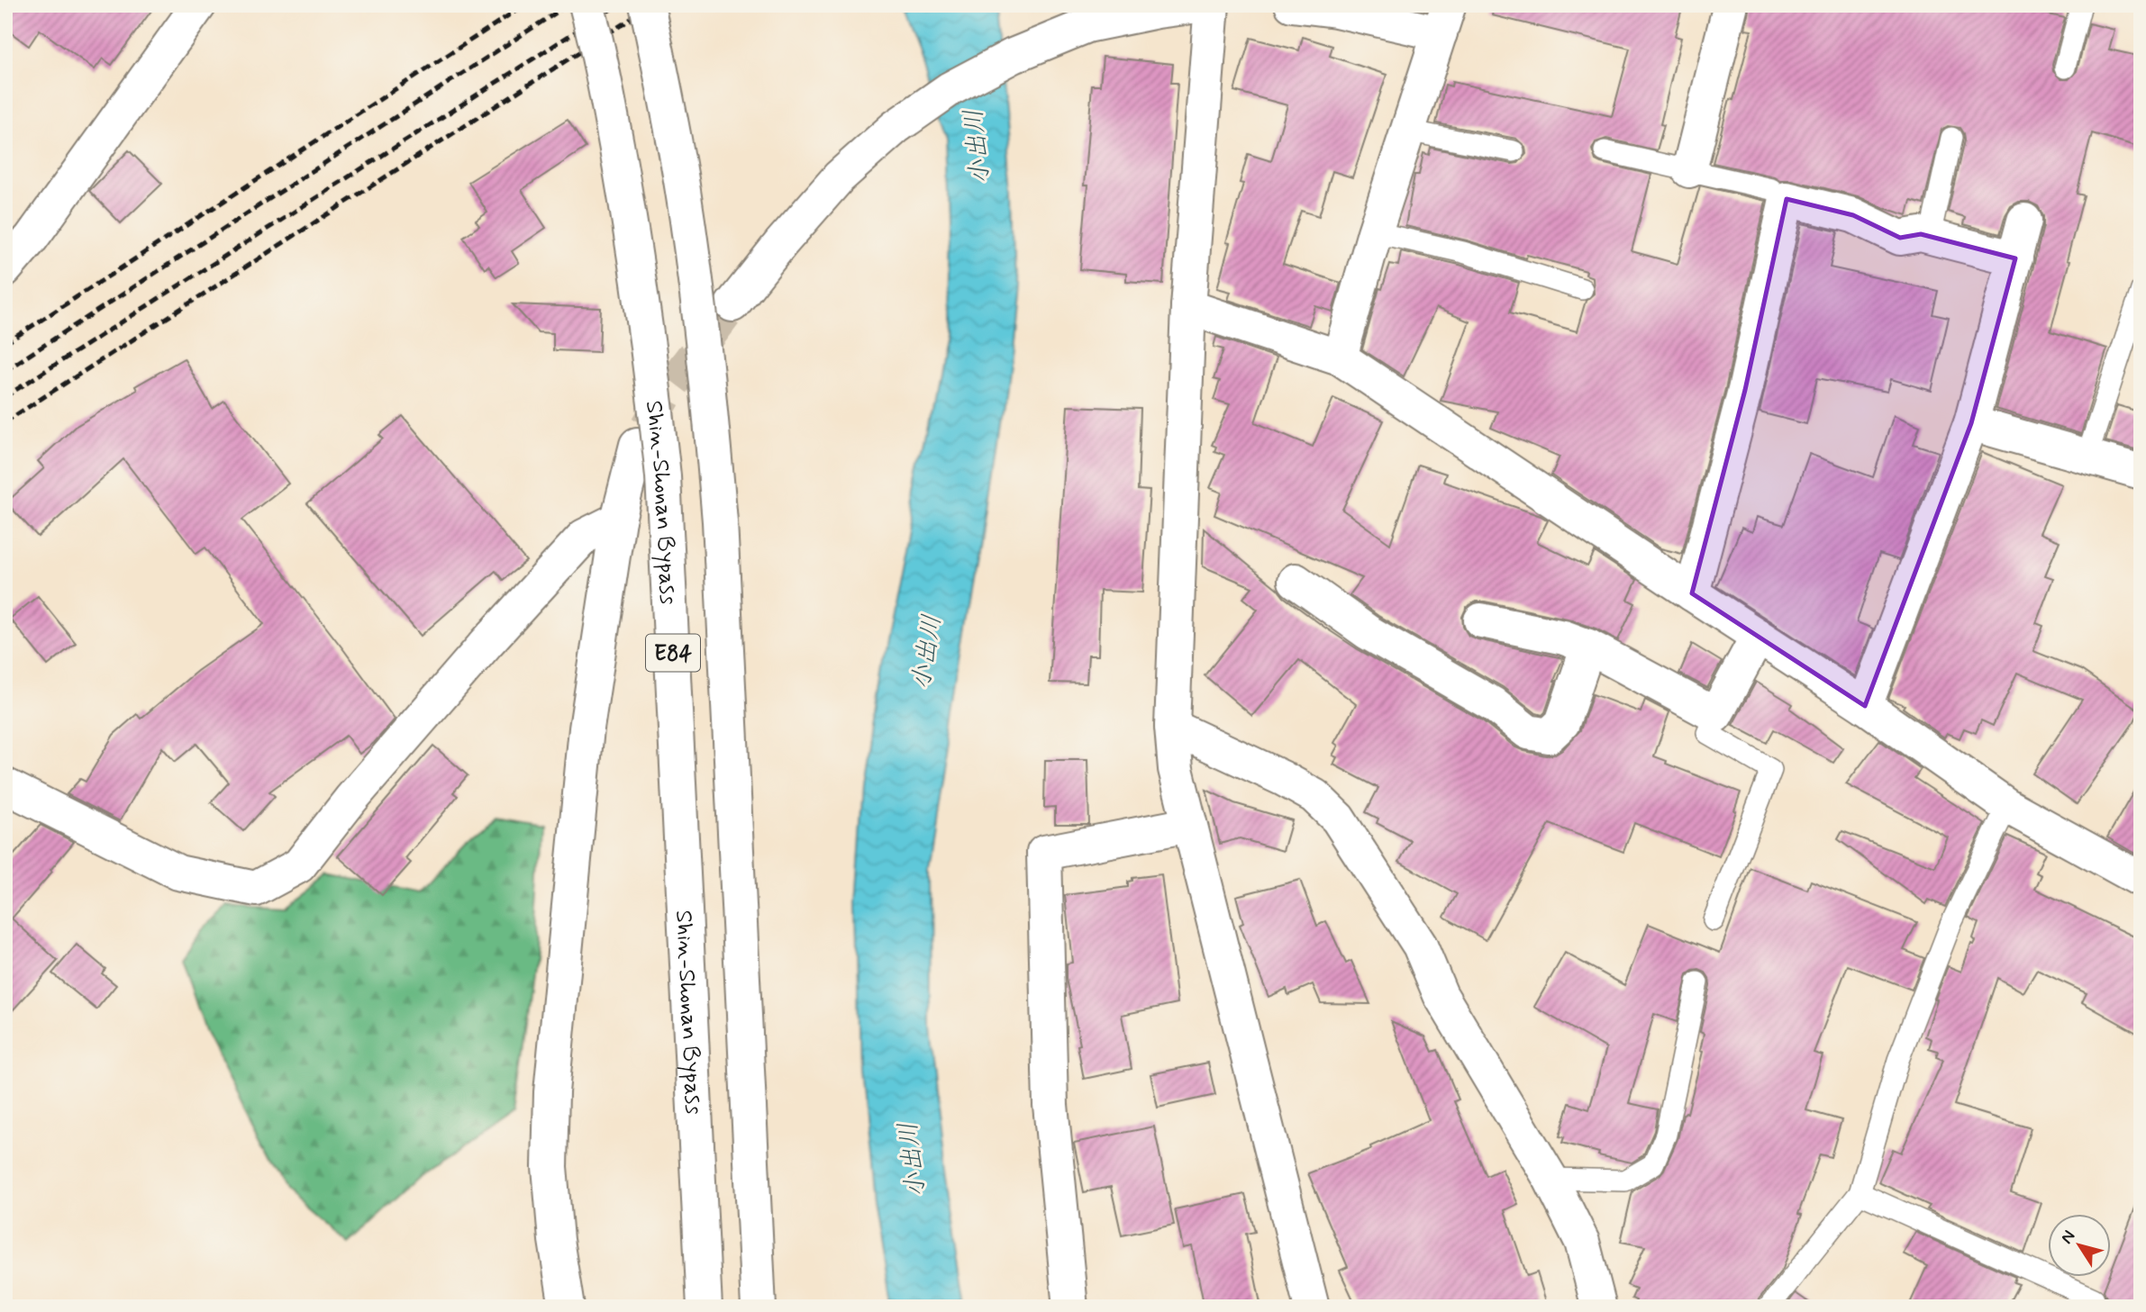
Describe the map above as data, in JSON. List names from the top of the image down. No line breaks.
{"streets":{"main road":["Shin-Shonan Bypass","E84"]},"water":["小出川"],"north":"top left"}
